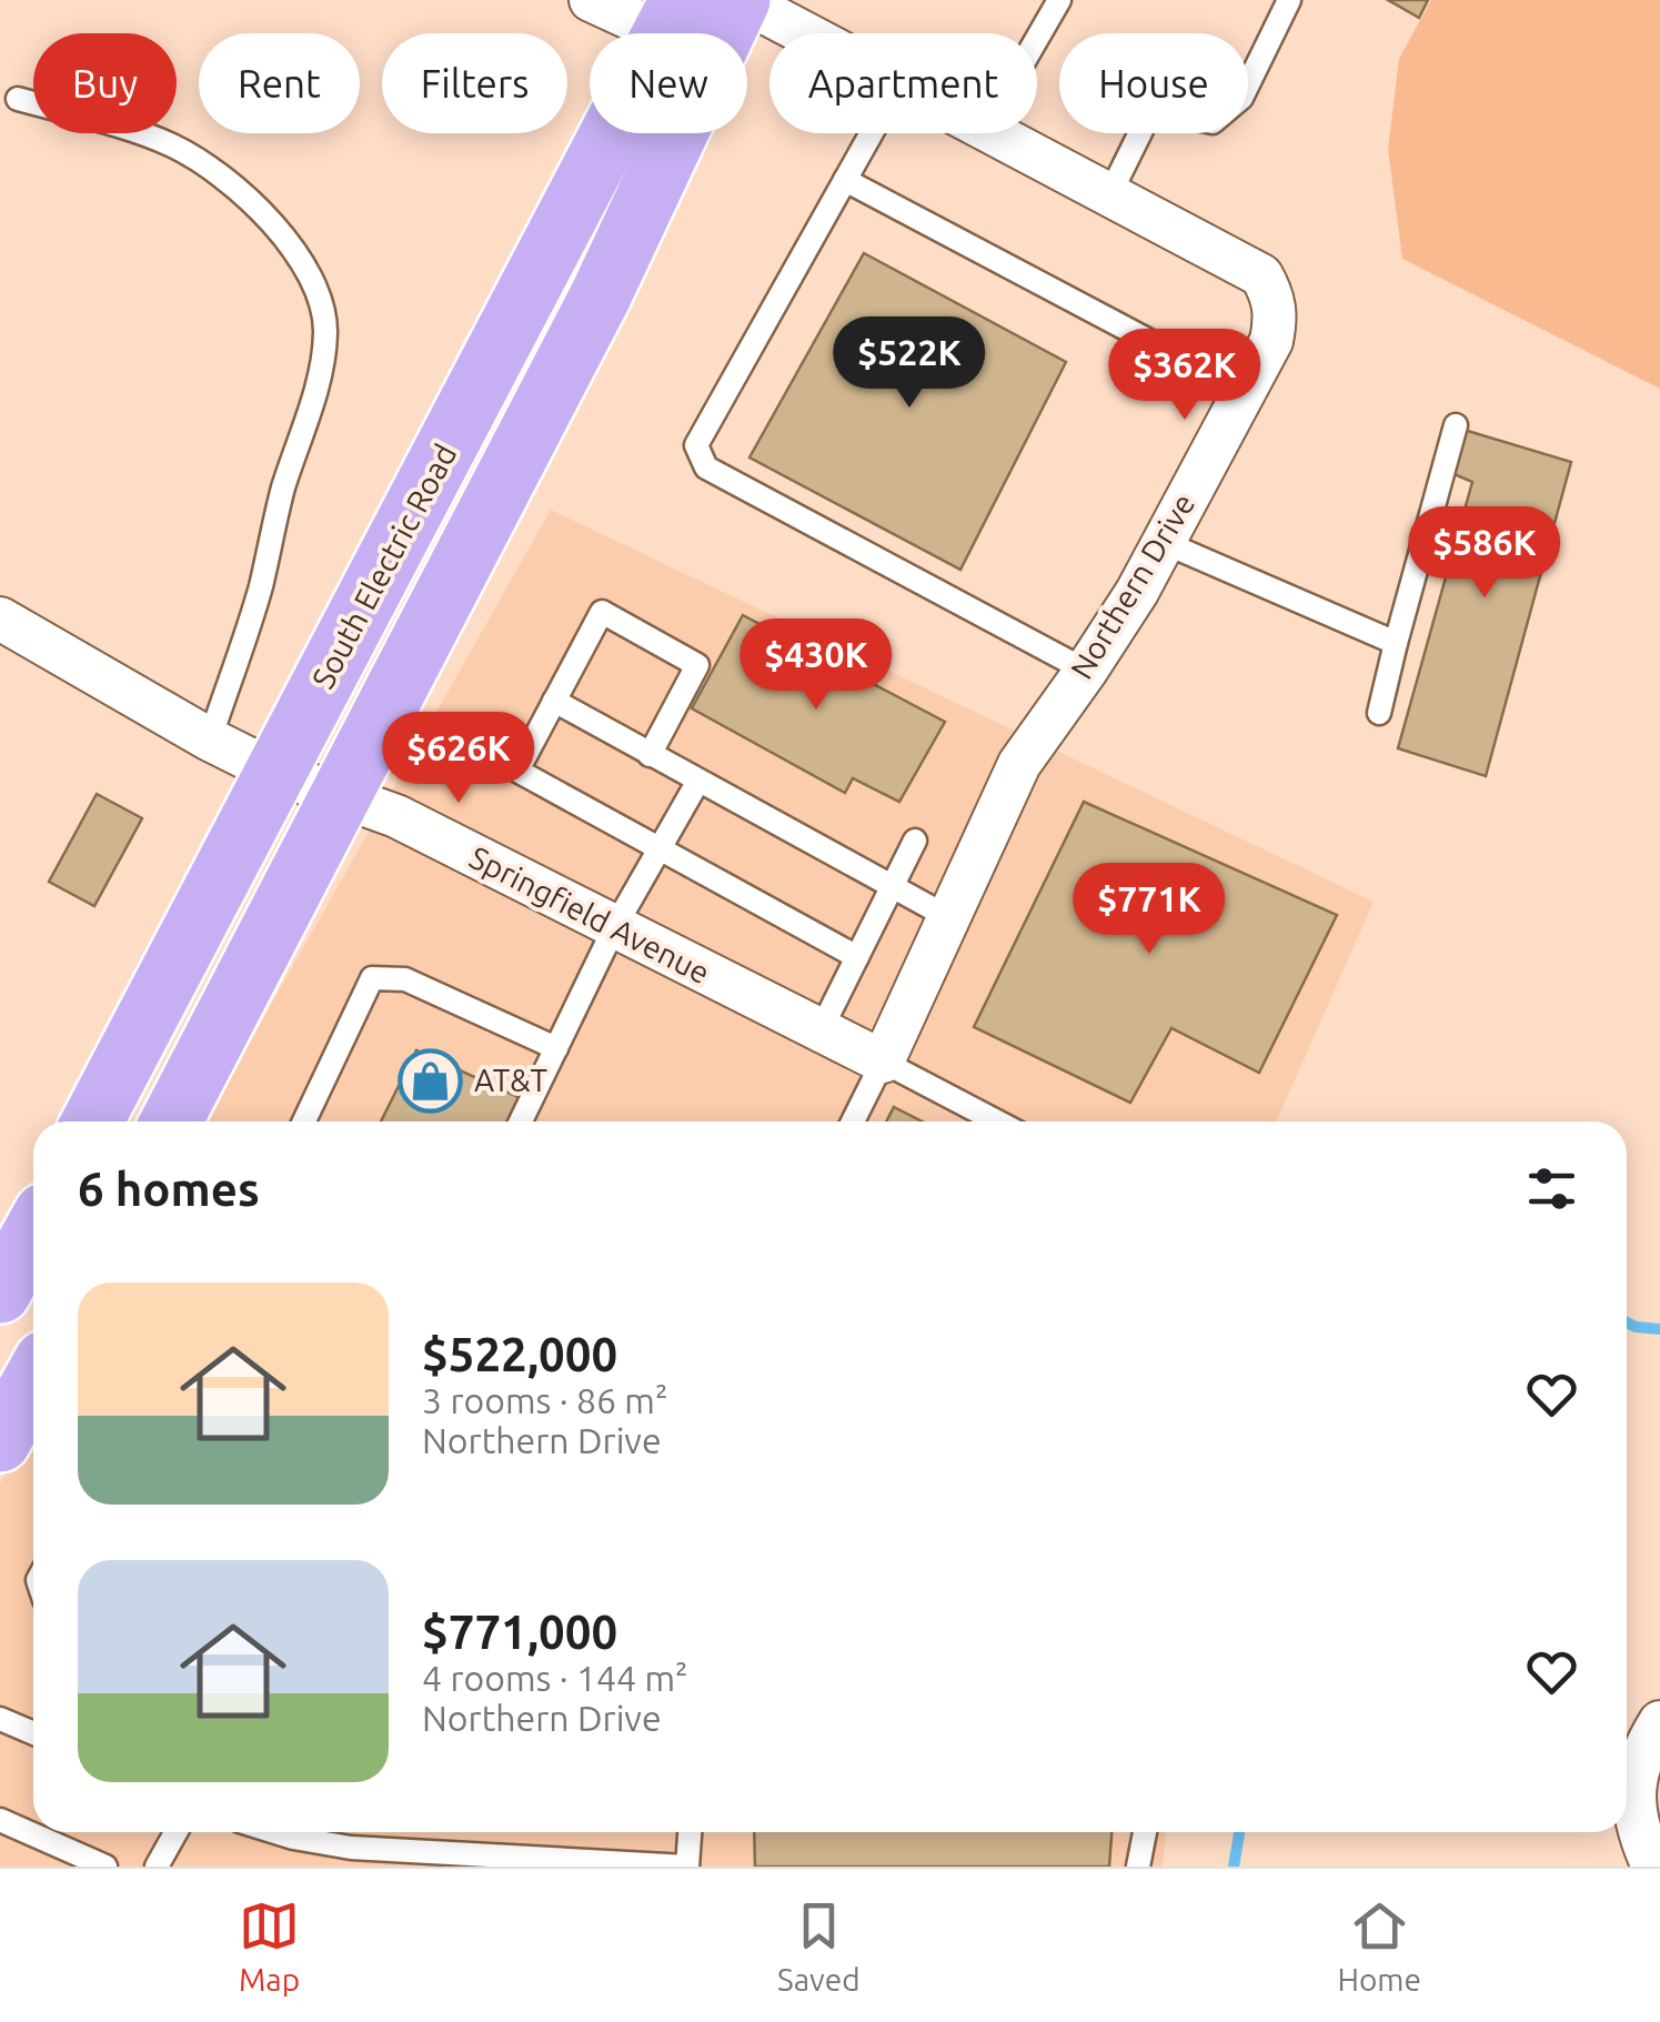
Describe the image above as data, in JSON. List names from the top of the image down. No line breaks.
{"streets":{"main road":["South Electric Road"],"street":["Northern Drive","Springfield Avenue"]},"crossings":[["South Electric Road","Springfield Avenue"],["Northern Drive","Springfield Avenue"]],"places":{"shop":["AT&T"]},"page":{"chip":["Buy","Rent","Filters","New","Apartment","House"],"price":["$522K","$362K","$586K","$430K","$626K","$771K"],"heading":"6 homes","list":[{"name":"$522,000","note":"3 rooms · 86 m² · Northern Drive"},{"name":"$771,000","note":"4 rooms · 144 m² · Northern Drive"}],"tabs":["Map","Saved","Home"]}}
